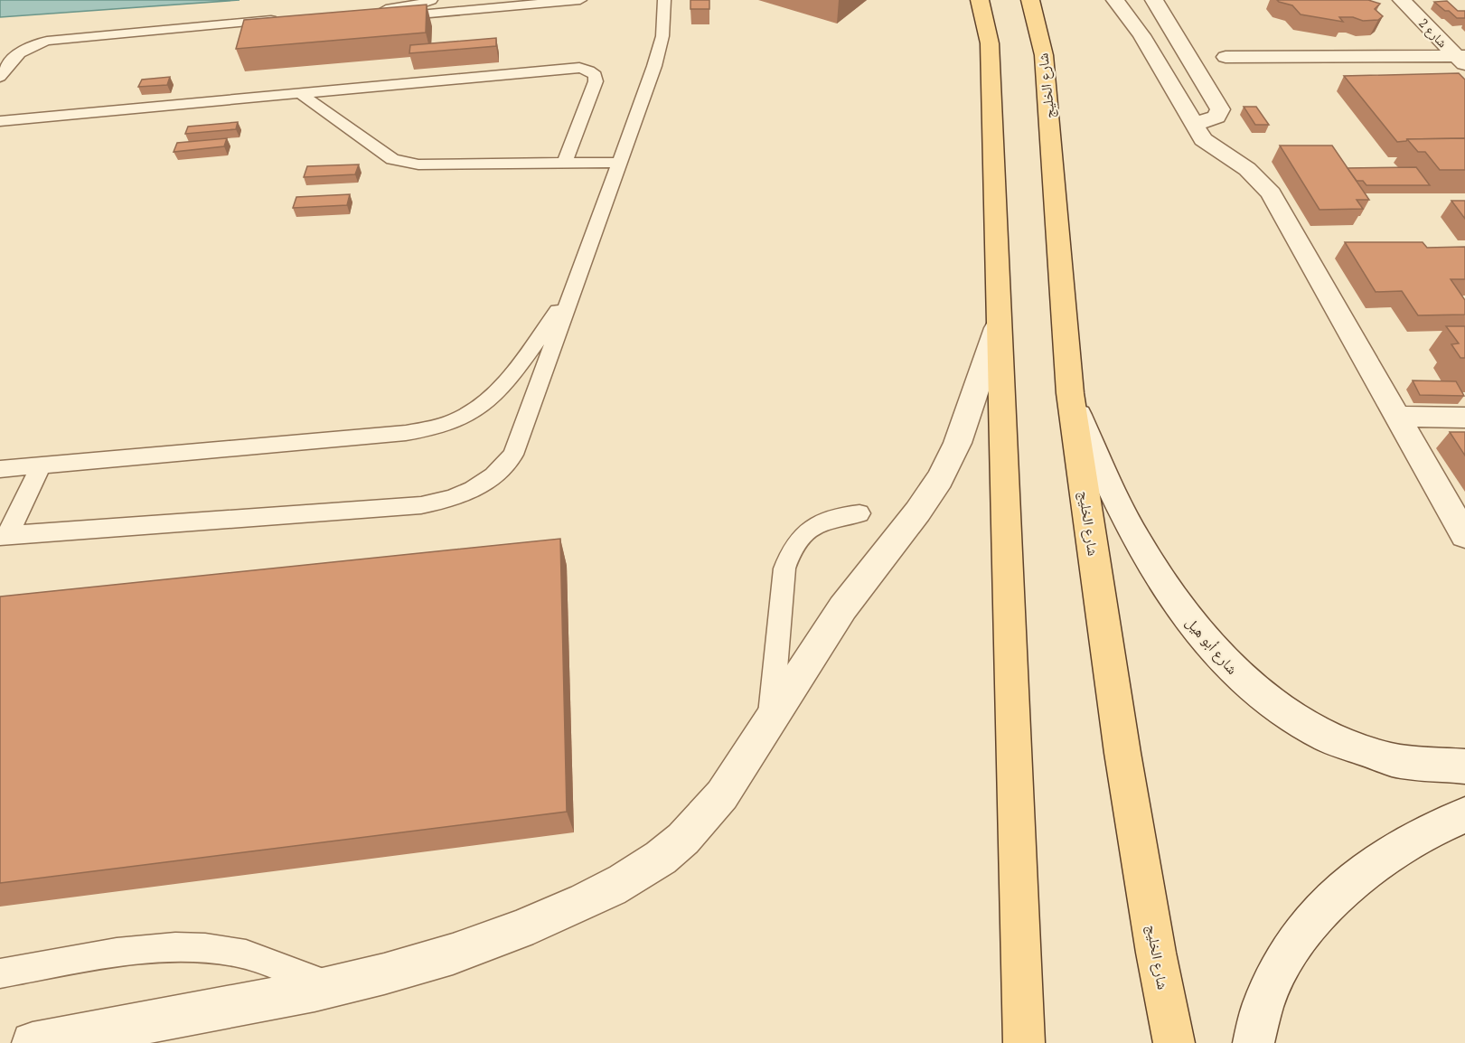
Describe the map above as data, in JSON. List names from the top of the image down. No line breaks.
{"streets":{"main road":["شارع الخليج"],"street":["شارع 2","شارع أبو هيل"]},"crossings":[["شارع الخليج","شارع أبو هيل"]]}
